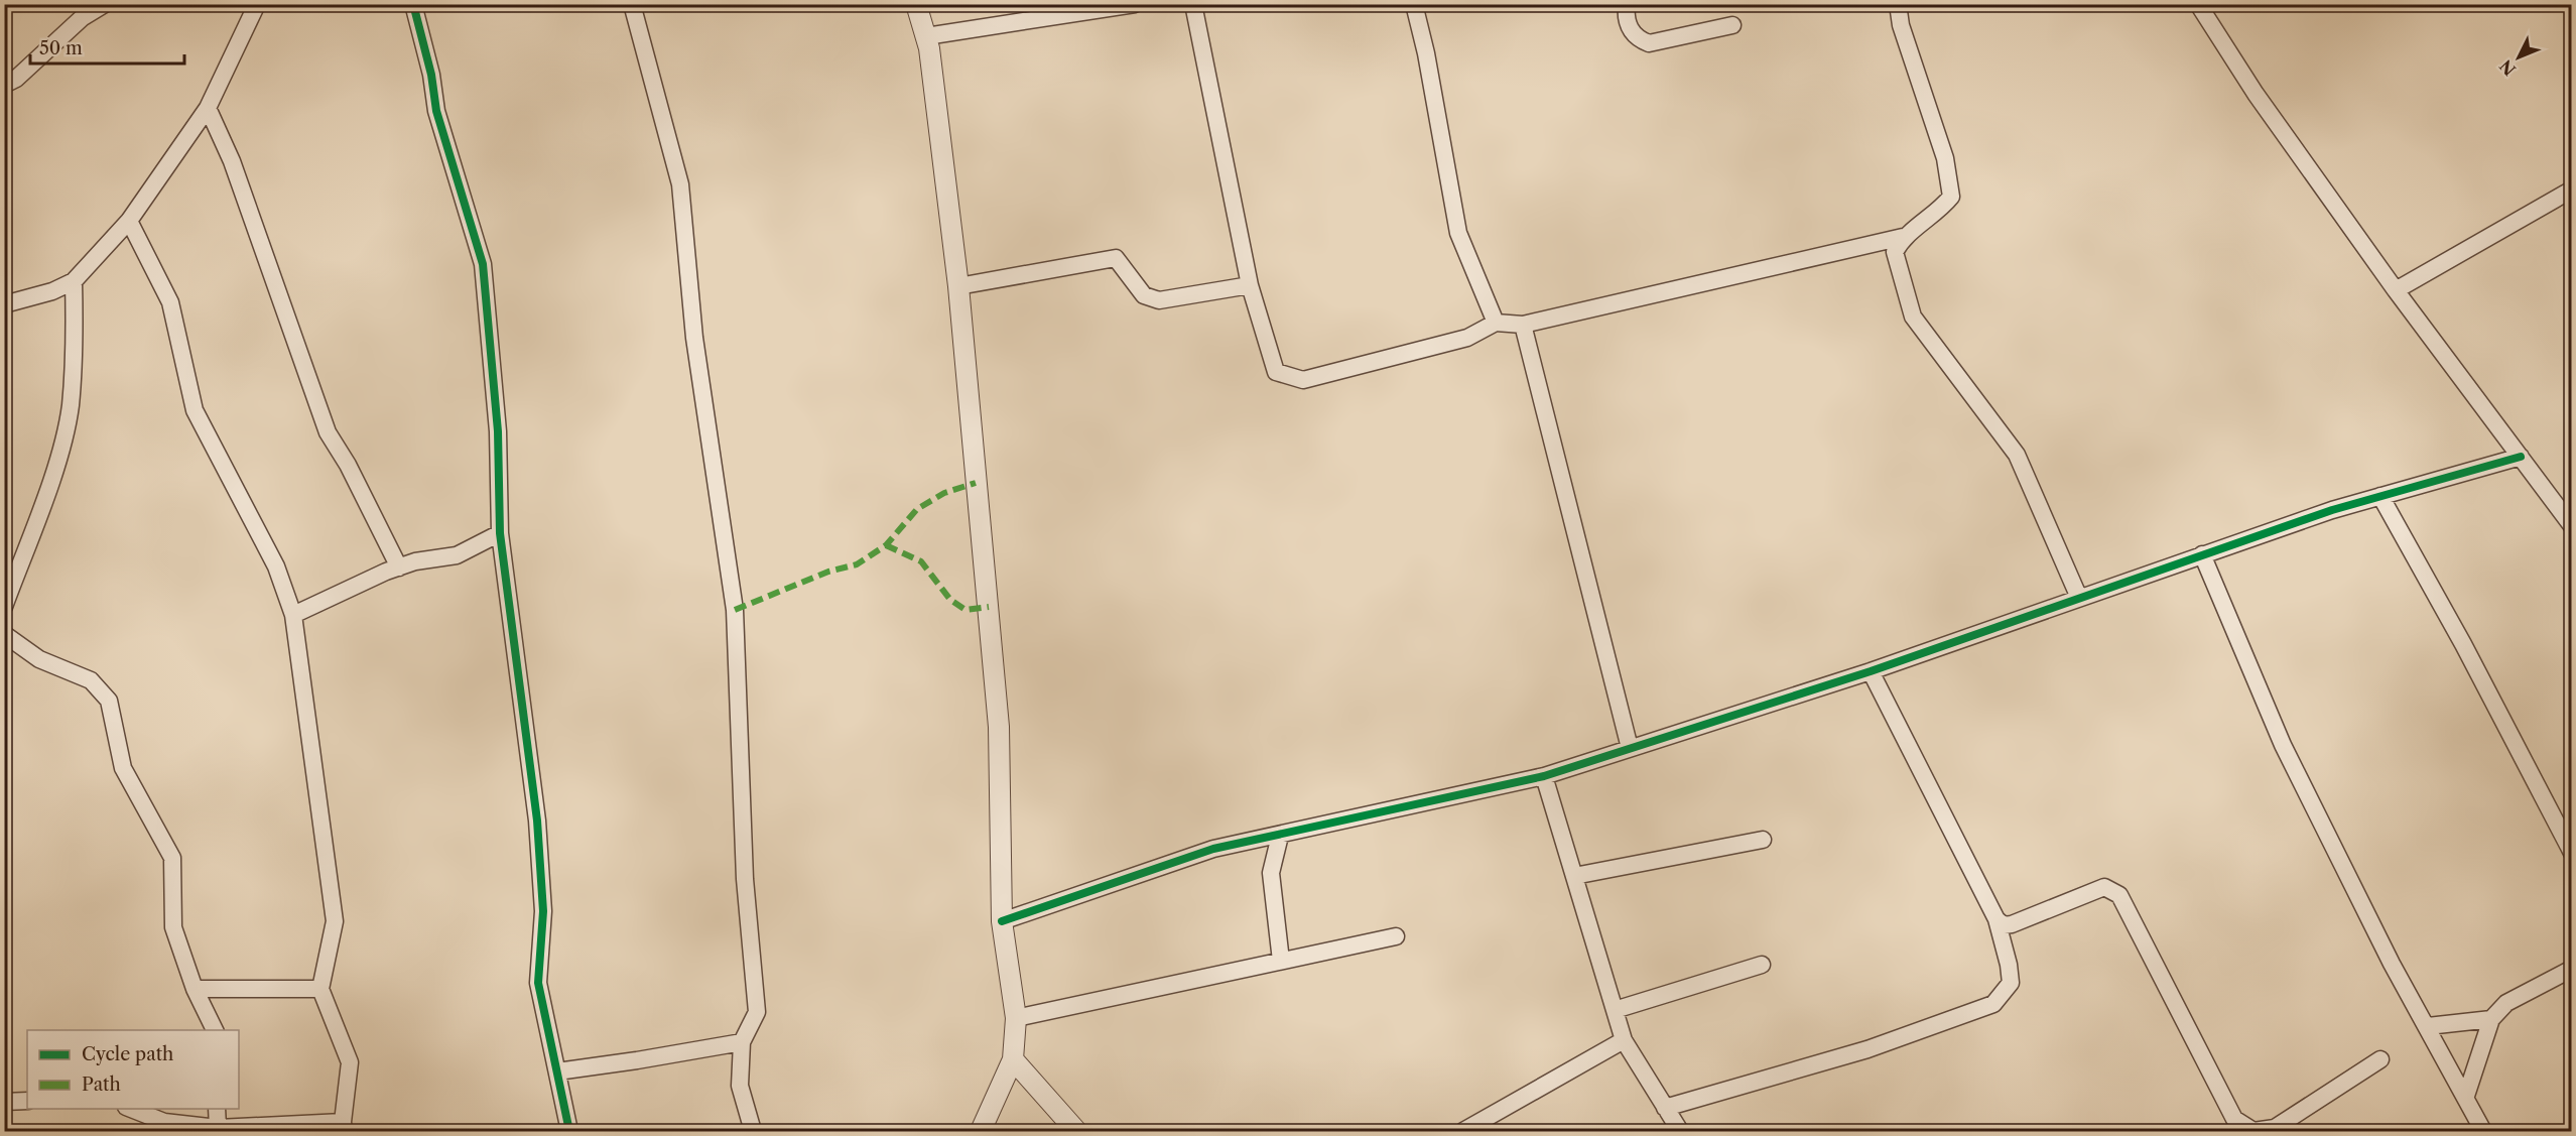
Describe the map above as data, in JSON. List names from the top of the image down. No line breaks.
{"legend":["Cycle path","Path"],"scale_bar":"50 m","north":"bottom left"}
